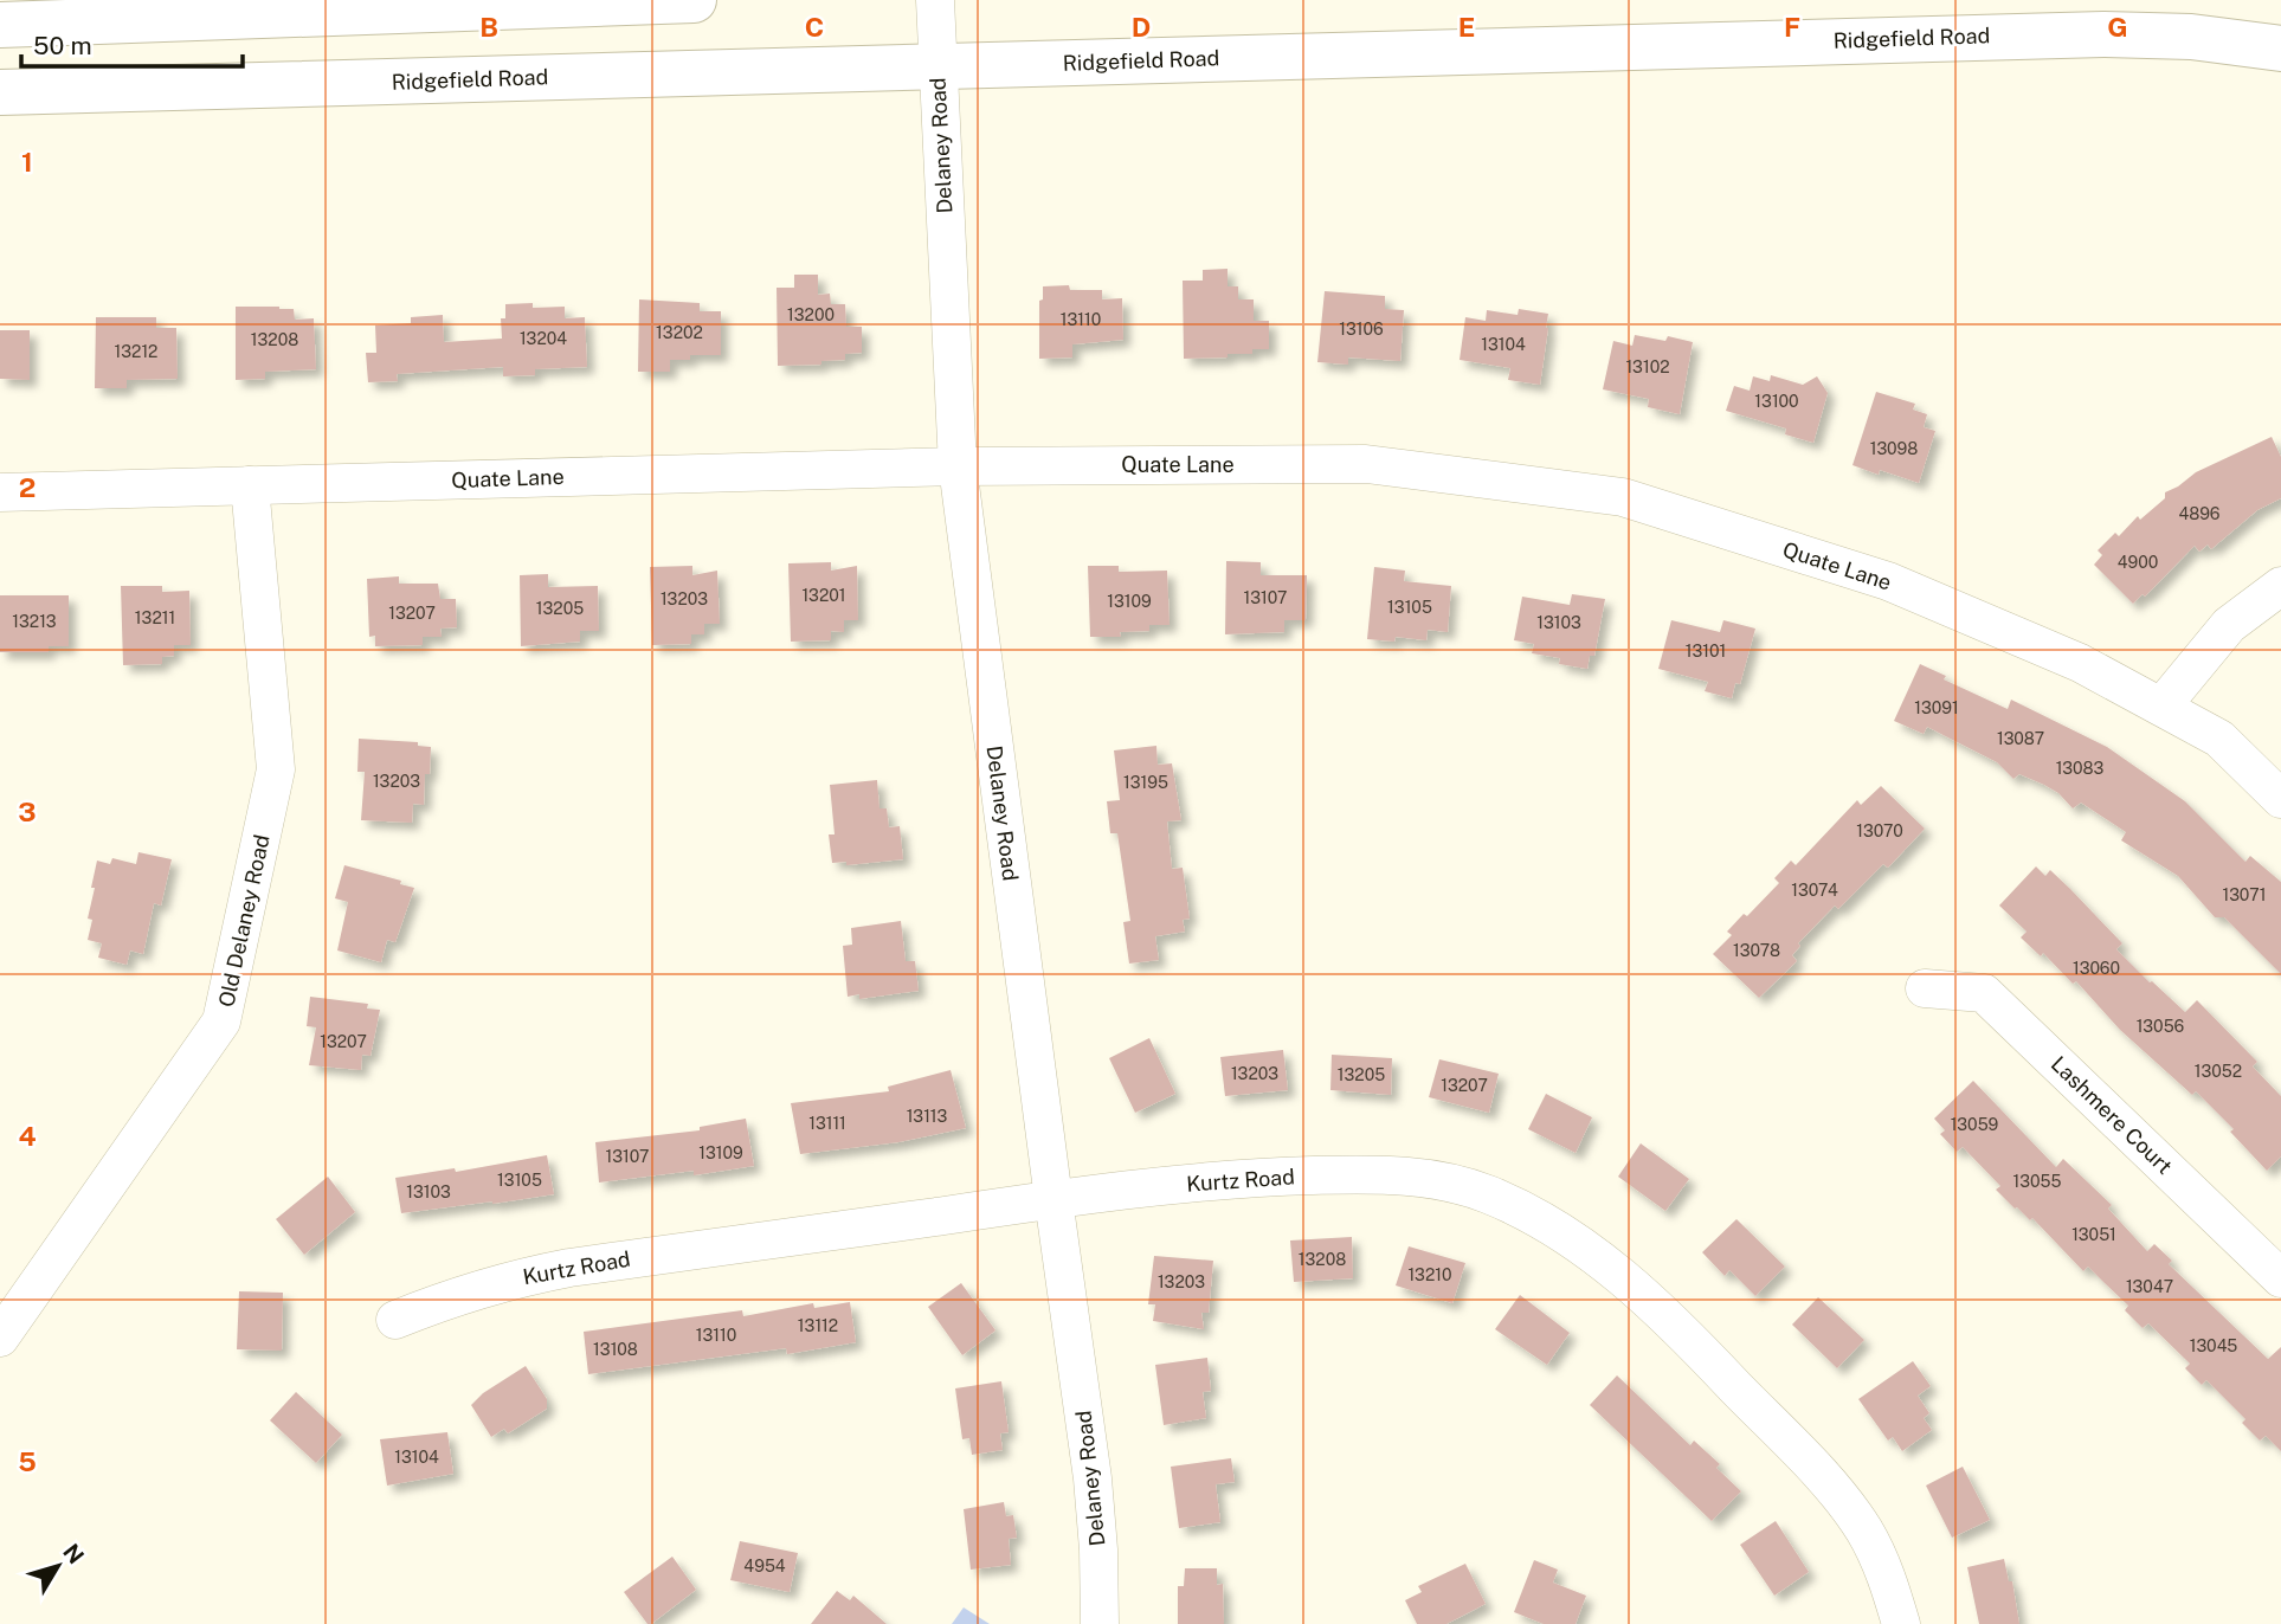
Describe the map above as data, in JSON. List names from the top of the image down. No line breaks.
{"streets":{"main road":["Ridgefield Road"],"street":["Delaney Road","Quate Lane","Old Delaney Road","Lashmere Court","Kurtz Road"]},"crossings":[["Ridgefield Road","Delaney Road"],["Delaney Road","Quate Lane"],["Delaney Road","Kurtz Road"],["Quate Lane","Old Delaney Road"]],"house_numbers":["13200","13110","13106","13202","13204","13208","13104","13212","13102","13100","13098","4896","4900","13201","13107","13203","13109","13105","13205","13207","13211","13213","13103","13101","13091","13087","13083","13203","13195","13070","13074","13071","13078","13060","13056","13207","13052","13203","13205","13207","13113","13111","13059","13109","13107","13105","13055","13103","13051","13208","13210","13203","13047","13112","13110","13045","13108","13104","4954"],"scale_bar":"50 m","north":"top right","grid":{"columns":["B","C","D","E","F","G"],"rows":["1","2","3","4","5"]}}
